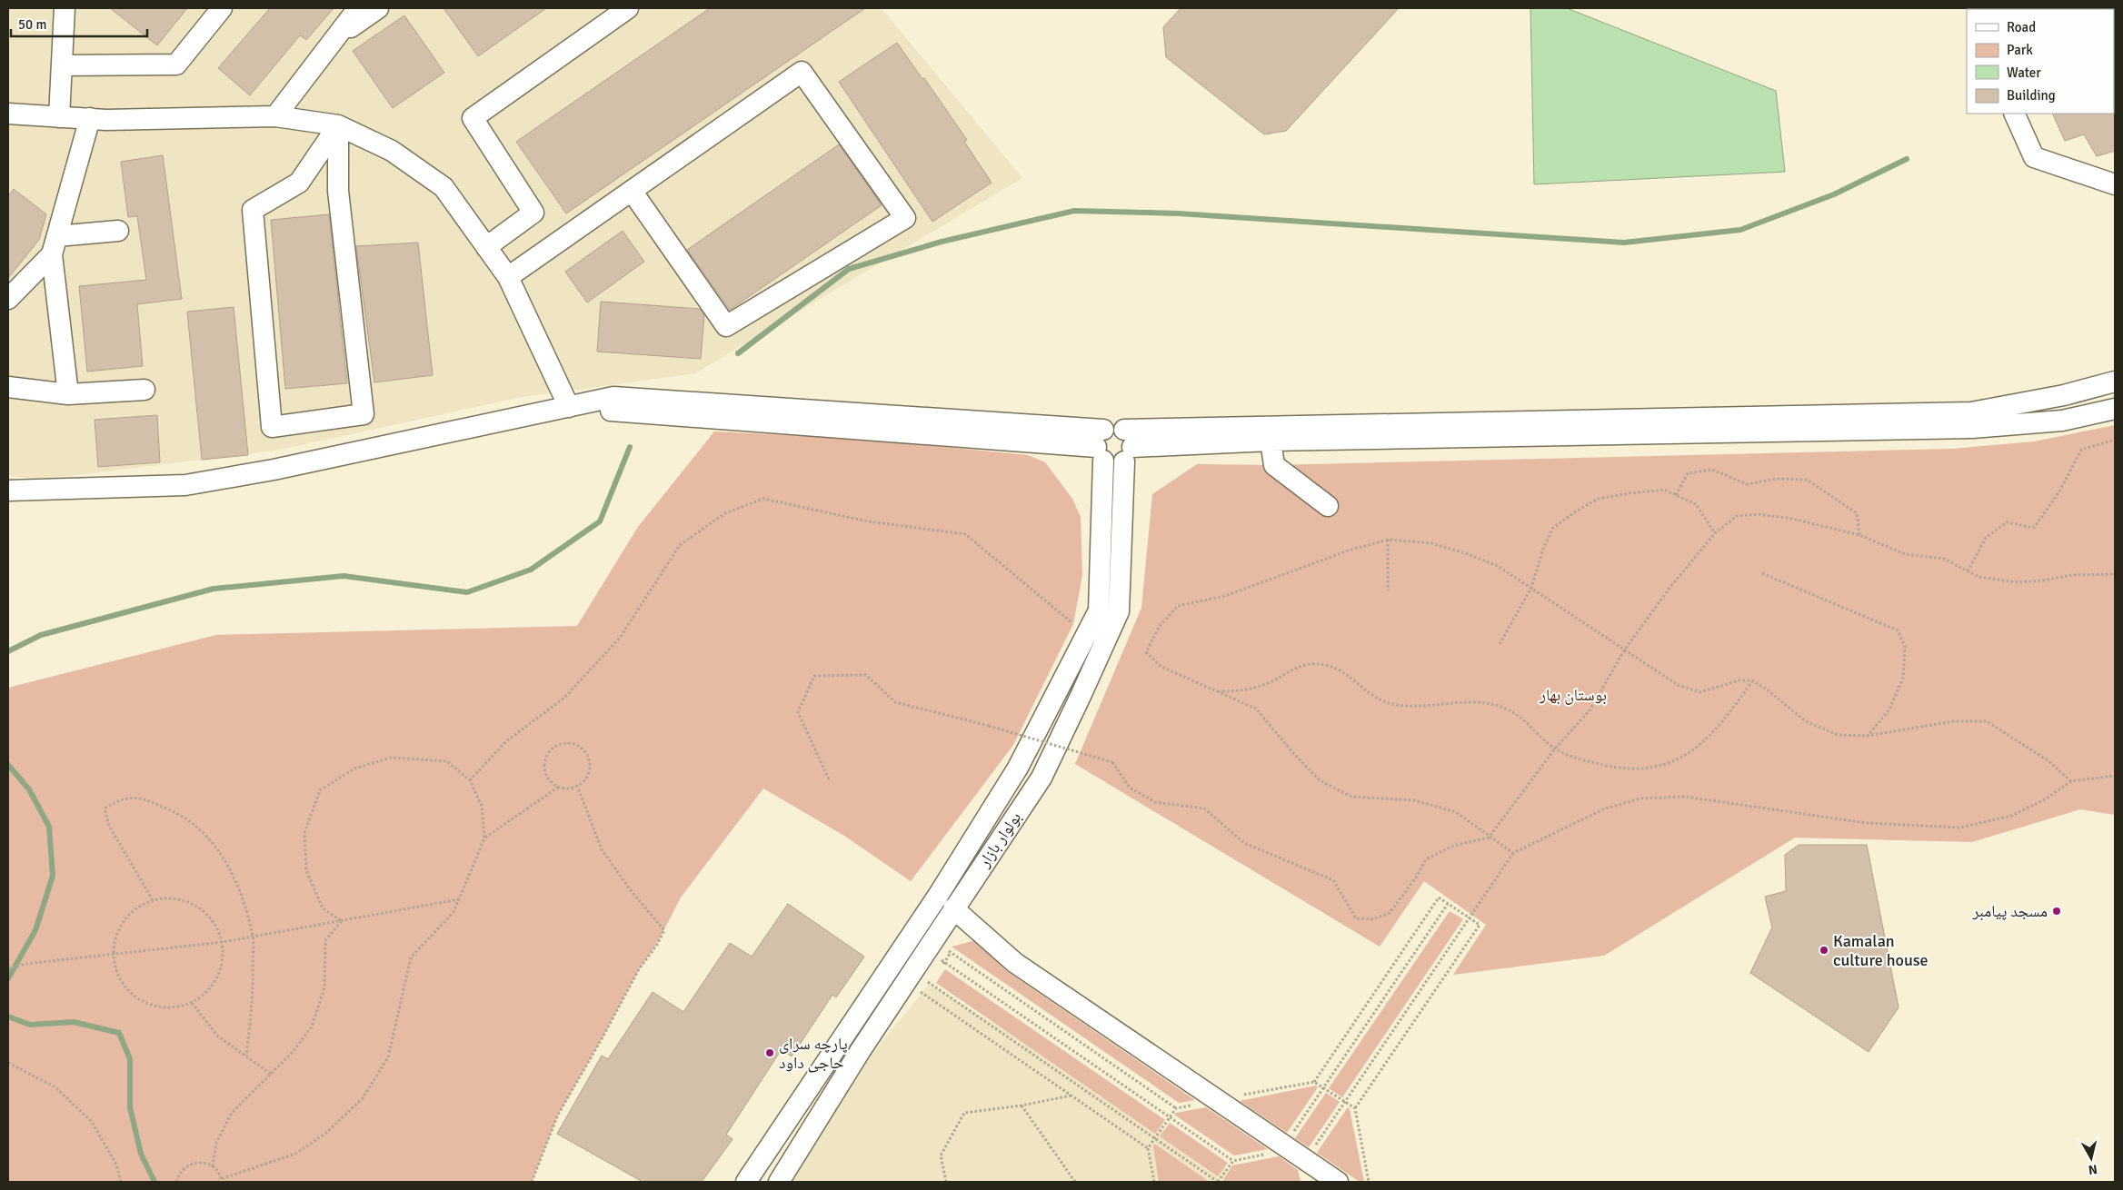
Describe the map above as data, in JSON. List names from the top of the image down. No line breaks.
{"streets":{"street":["بولوار بازار"]},"parks":["بوستان بهار"],"places":["مسجد پیامبر","Kamalan culture house","پارچه سرای حاجی داود"],"legend":["Road","Park","Water","Building"],"scale_bar":"50 m","north":"bottom"}
